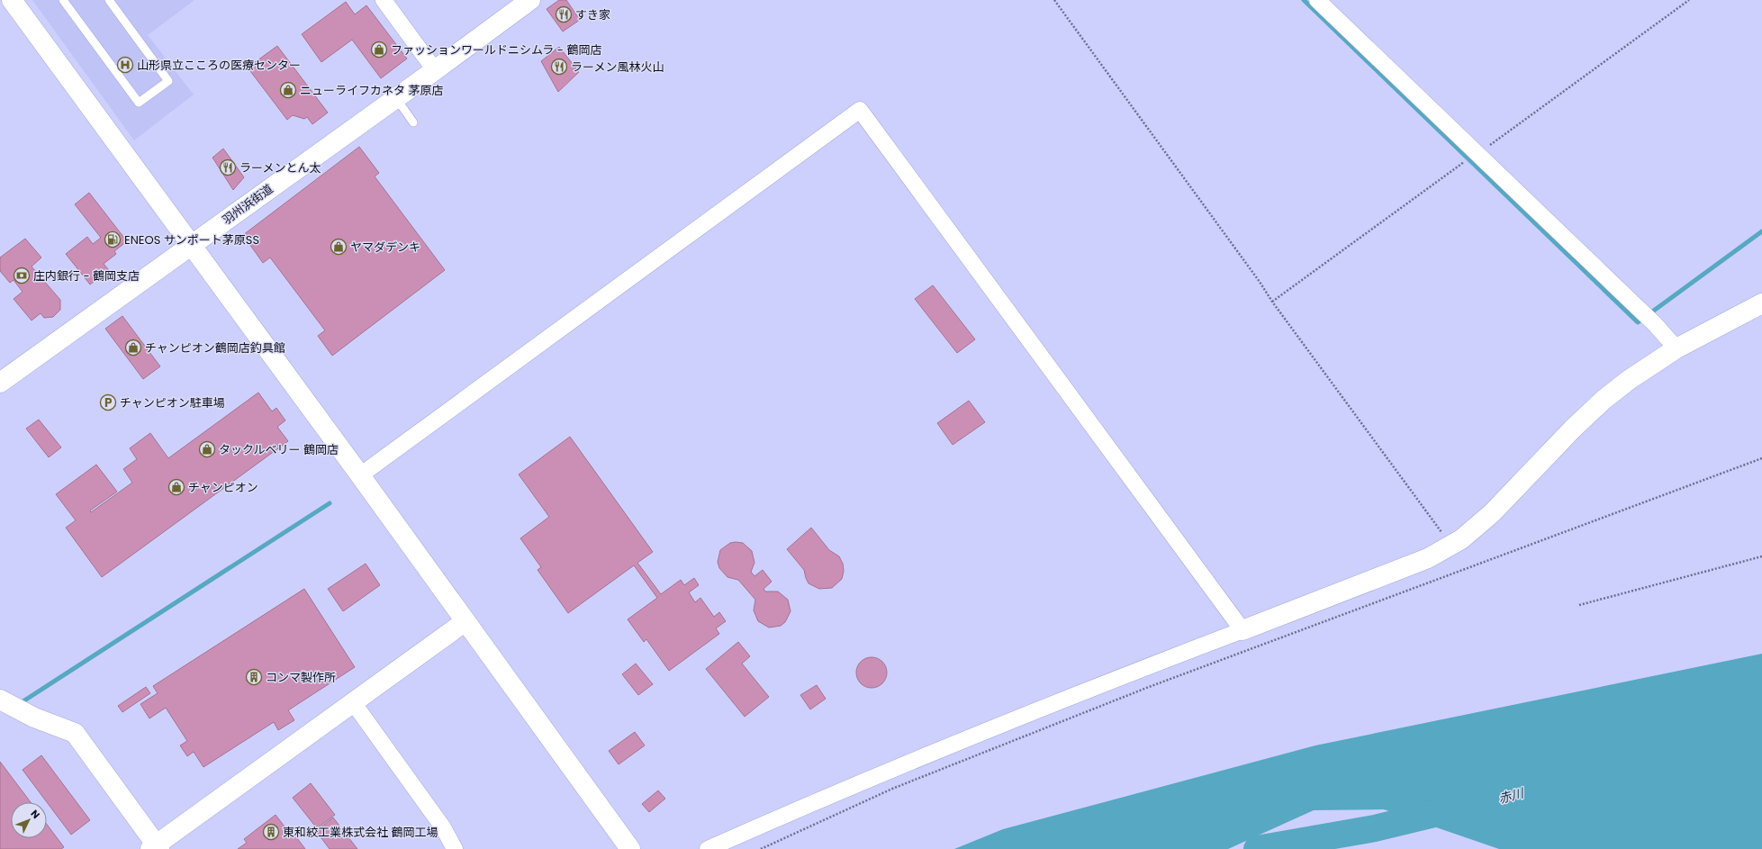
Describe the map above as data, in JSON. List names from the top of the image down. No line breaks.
{"streets":{"street":["羽州浜街道"]},"water":["赤川"],"places":{"restaurant":["すき家","ラーメン風林火山","ラーメンとん太"],"shop":["ファッションワールドニシムラ - 鶴岡店","ニューライフカネタ 茅原店","ヤマダデンキ","チャンピオン鶴岡店釣具館","タックルベリー 鶴岡店","チャンピオン"],"hospital":["山形県立こころの医療センター"],"fuel station":["ENEOS サンポート茅原SS"],"bank":["庄内銀行 - 鶴岡支店"],"parking":["チャンピオン駐車場"],"building":["コンマ製作所","東和絞工業株式会社 鶴岡工場"]},"north":"top right"}
